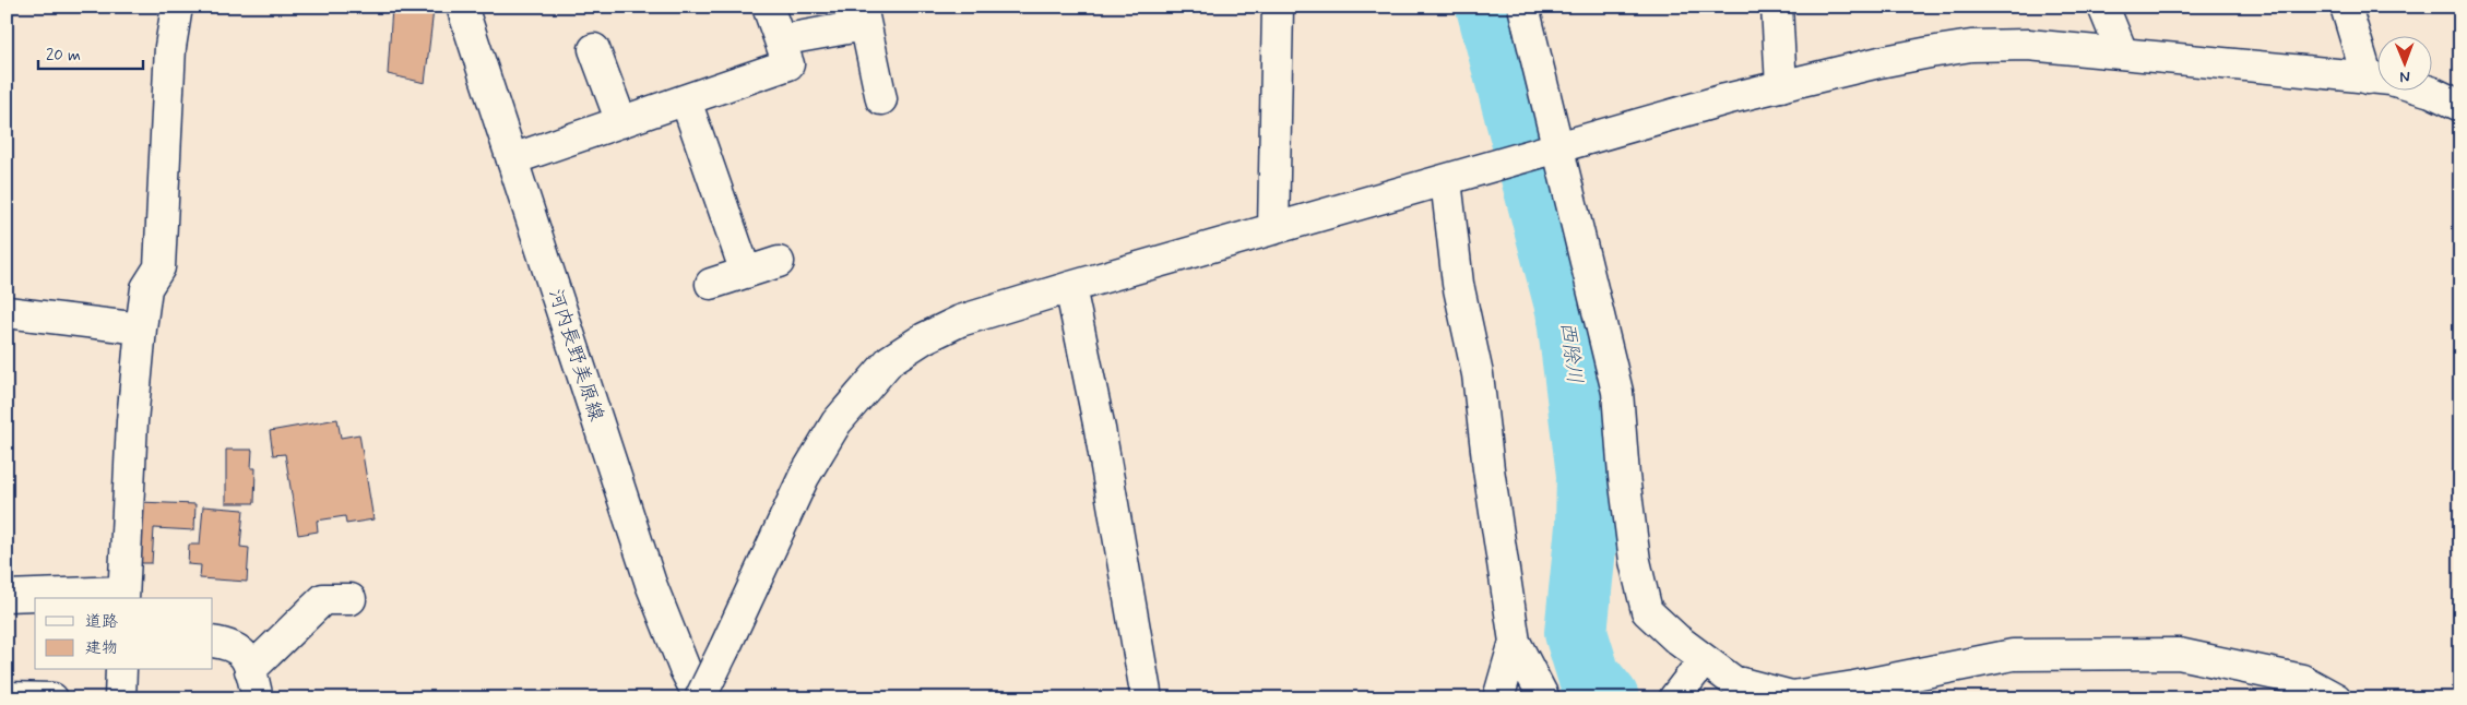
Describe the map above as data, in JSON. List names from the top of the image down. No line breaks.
{"streets":{"street":["河内長野美原線"]},"water":["西除川"],"legend":["道路","建物"],"scale_bar":"20 m","north":"bottom"}
